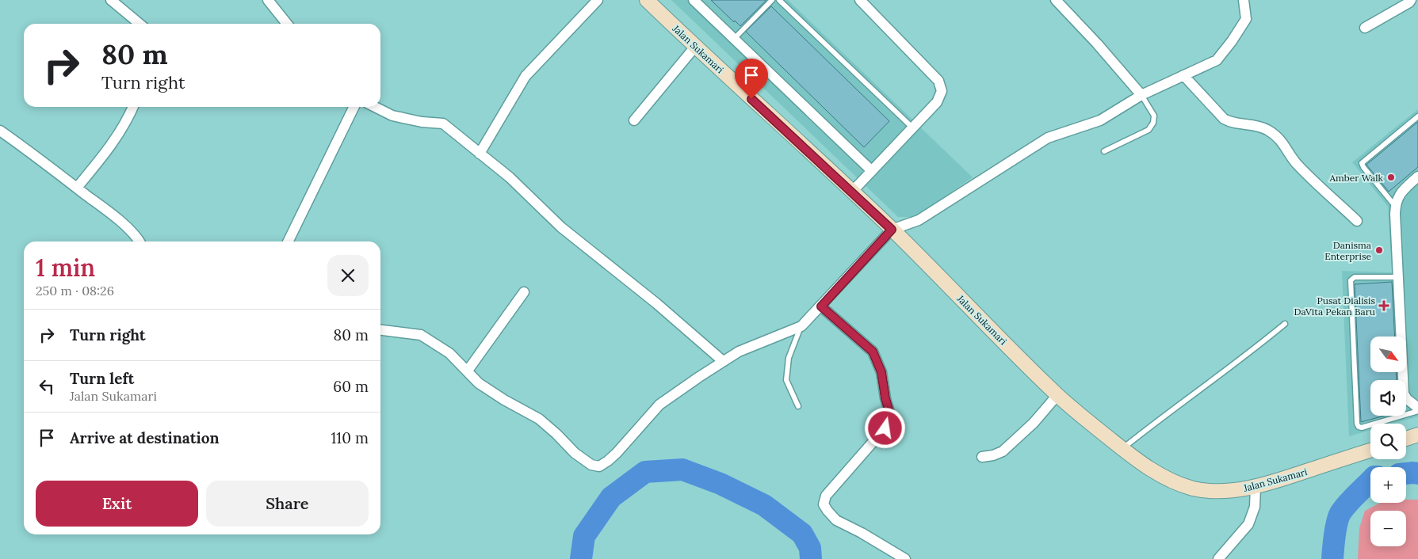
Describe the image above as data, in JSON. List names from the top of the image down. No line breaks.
{"streets":{"street":["Jalan Sukamari"]},"places":{"other":["Amber Walk","Danisma Enterprise"],"health":["Pusat Dialisis DaVita Pekan Baru"]},"north":"bottom right","page":{"turn":["80 m","Turn right"],"heading":["1 min","250 m · 08:26"],"list":[{"name":"Turn right","value":"80 m"},{"name":"Turn left","note":"Jalan Sukamari","value":"60 m"},{"name":"Arrive at destination","value":"110 m"}],"map_buttons":["+","−"],"buttons":["Exit","Share"]}}
